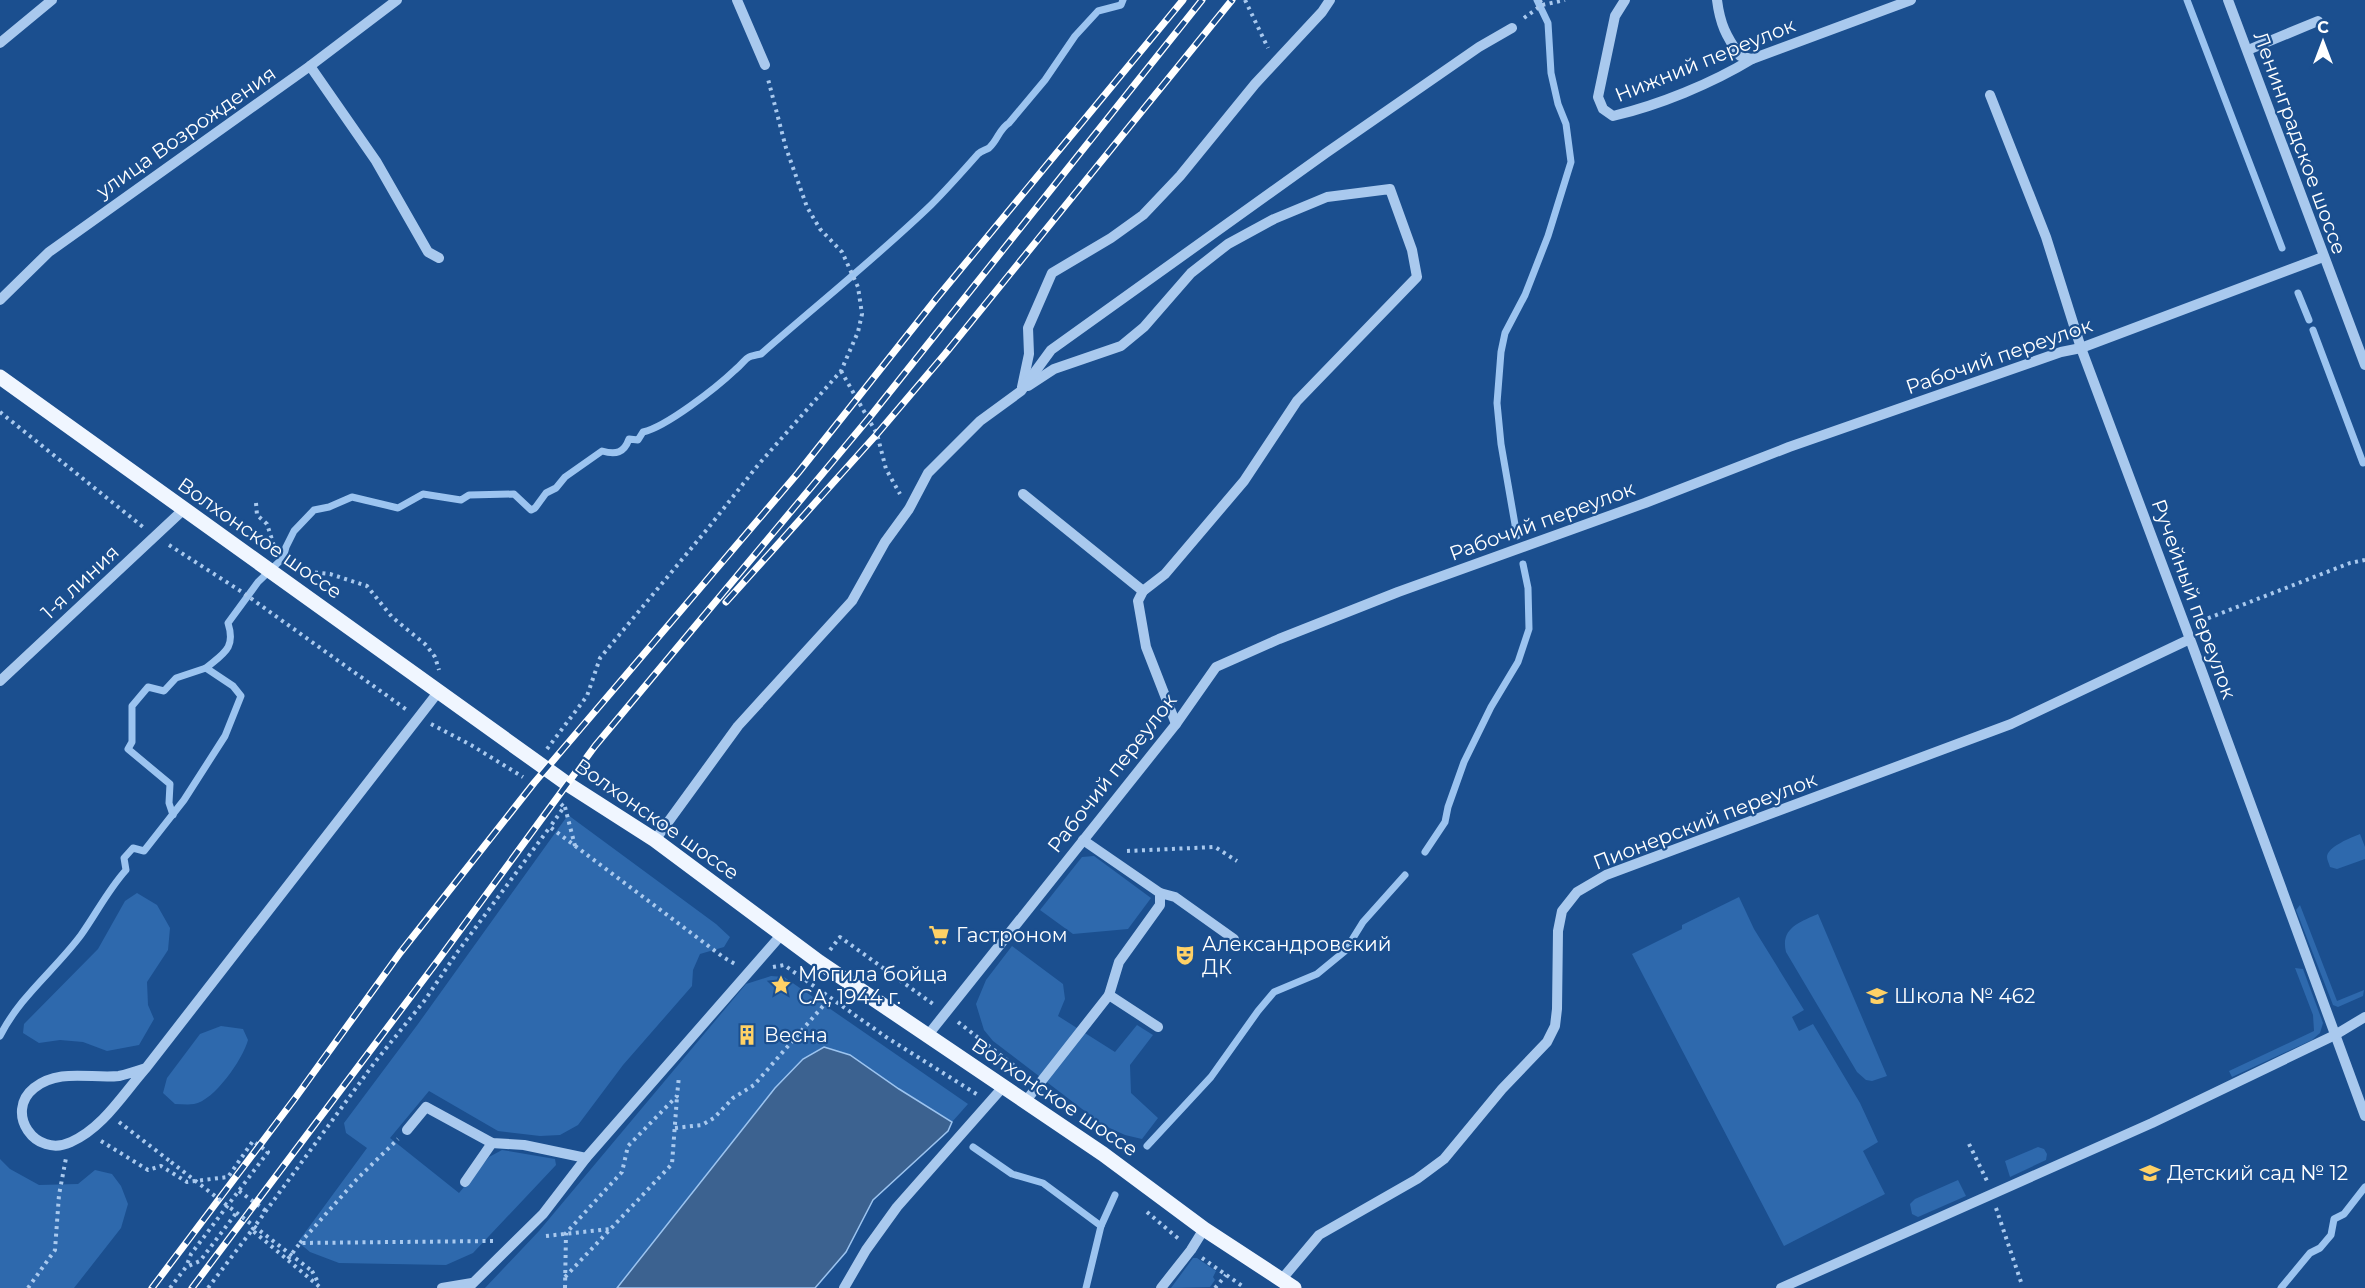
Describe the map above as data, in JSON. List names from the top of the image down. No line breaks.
{"streets":{"main road":["Волхонское шоссе"],"street":["Нижний переулок","улица Возрождения","Ленинградское шоссе","Рабочий переулок","1-я линия","Ручейный переулок","Пионерский переулок"]},"crossings":[["Ленинградское шоссе","Рабочий переулок"],["Рабочий переулок","Волхонское шоссе"],["Рабочий переулок","Ручейный переулок"],["Волхонское шоссе","1-я линия"],["Волхонское шоссе","Пионерский переулок"],["Ручейный переулок","Пионерский переулок"]],"places":{"supermarket":["Гастроном"],"theatre":["Александровский ДК"],"place":["Могила бойца СА, 1944 г."],"school or university":["Школа № 462","Детский сад № 12"],"building":["Весна"]},"north":"top"}
